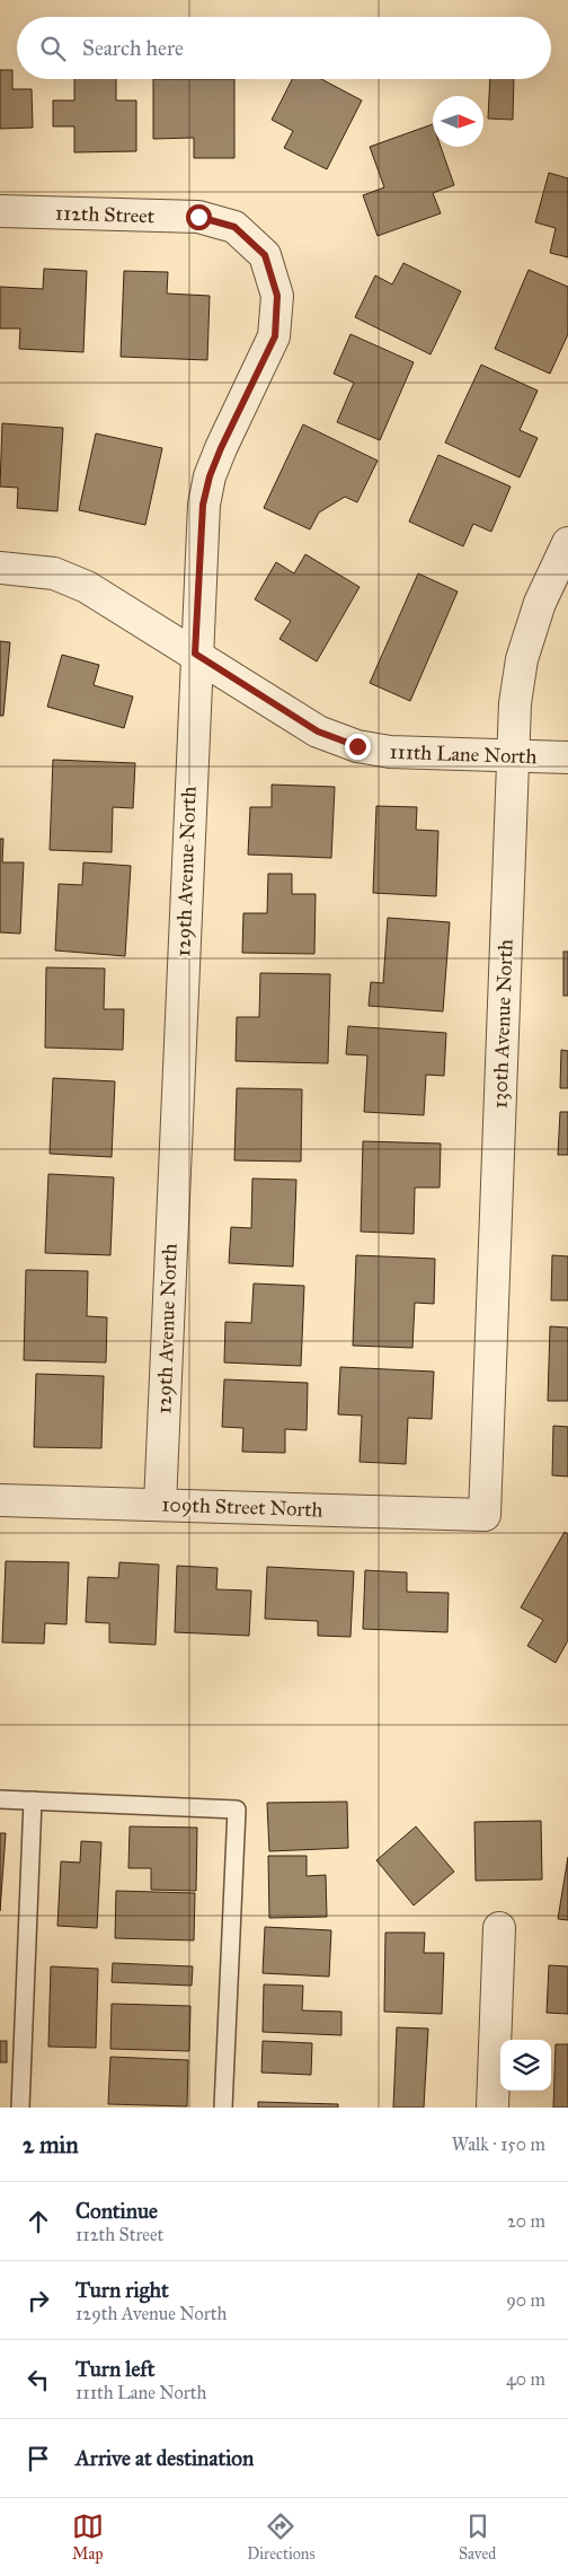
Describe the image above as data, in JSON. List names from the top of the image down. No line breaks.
{"streets":{"street":["112th Street","111th Lane North","129th Avenue North","130th Avenue North","109th Street North"]},"crossings":[["112th Street","129th Avenue North"],["111th Lane North","129th Avenue North"],["111th Lane North","130th Avenue North"],["129th Avenue North","109th Street North"],["130th Avenue North","109th Street North"]],"north":"right","page":{"search":"Search here","heading":["2 min","Walk · 150 m"],"list":[["Continue","112th Street","20 m"],["Turn right","129th Avenue North","90 m"],["Turn left","111th Lane North","40 m"],"Arrive at destination"],"nav":["Map","Directions","Saved"]}}
